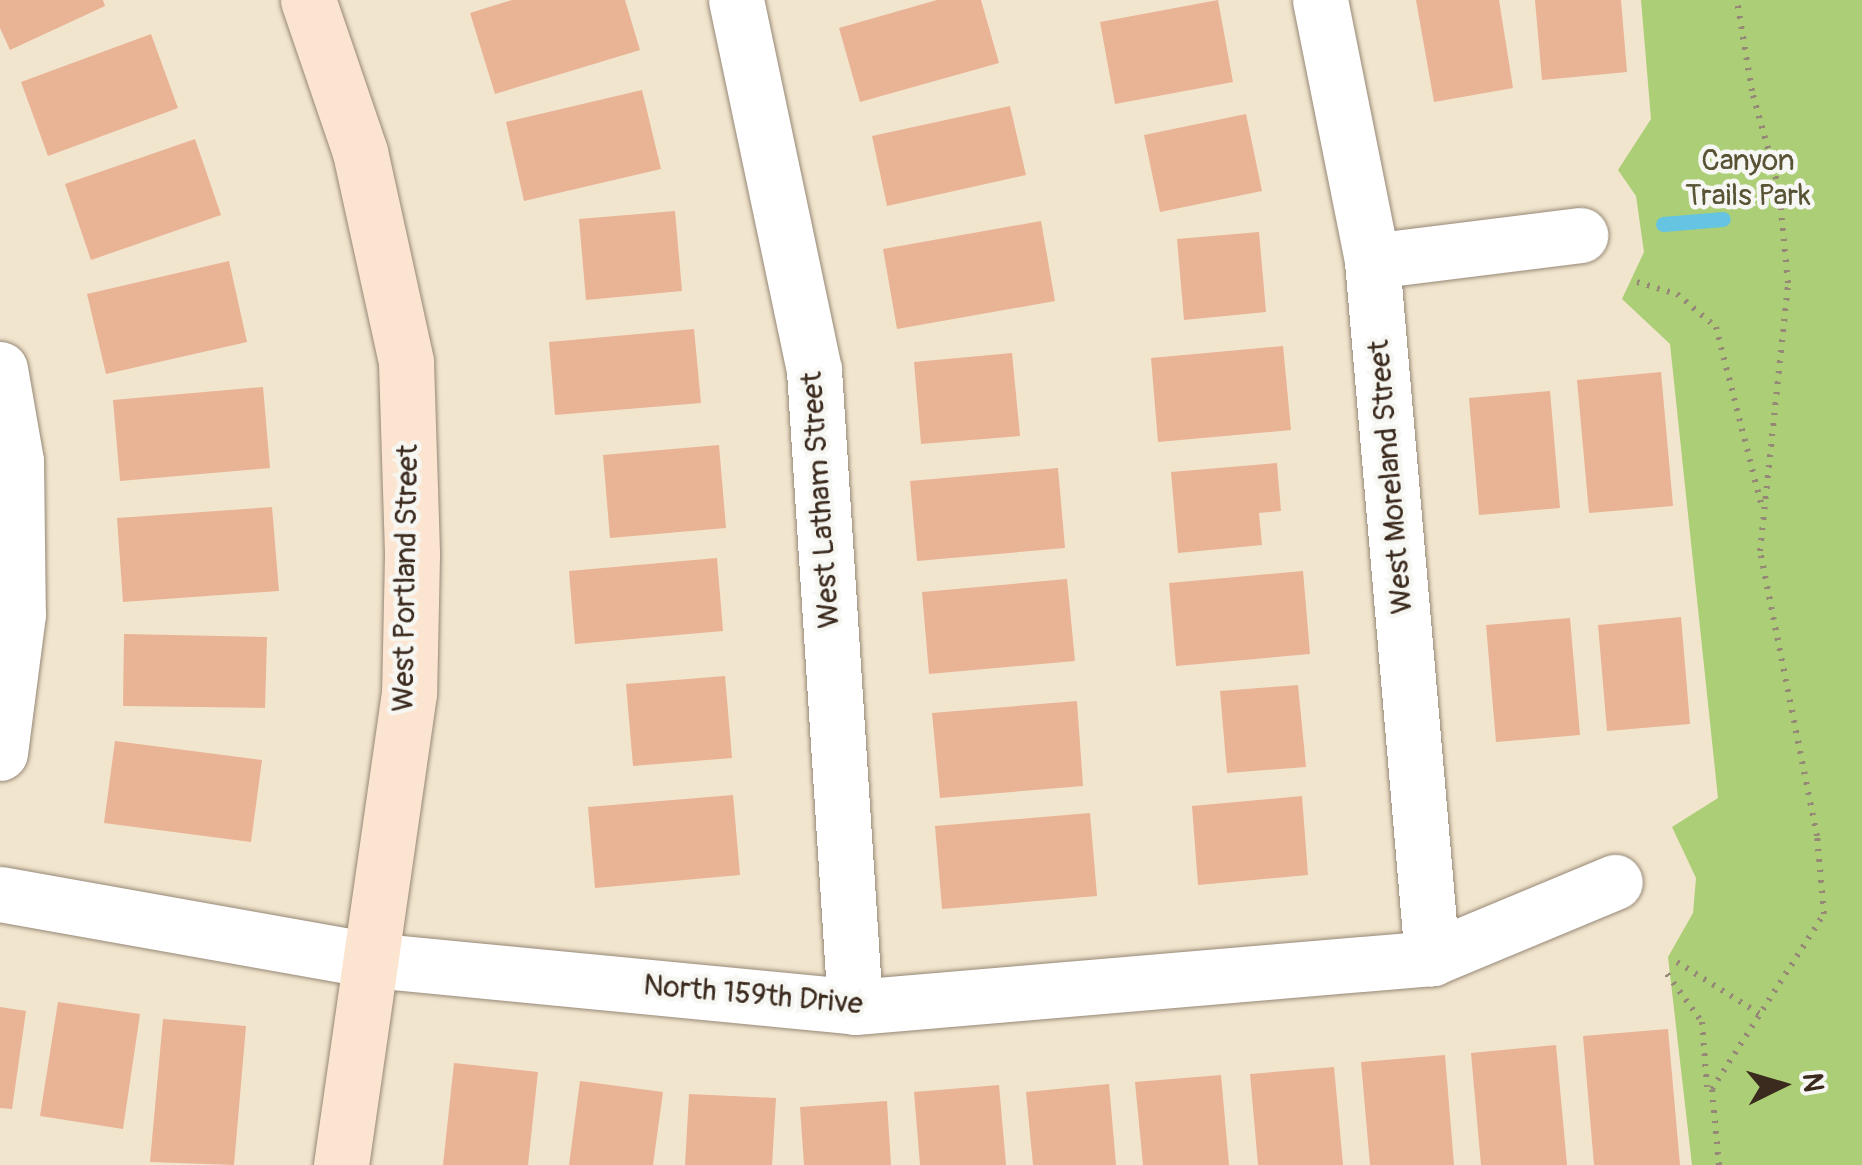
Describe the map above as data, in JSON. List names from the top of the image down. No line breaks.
{"streets":{"street":["West Moreland Street","West Latham Street","West Portland Street","North 159th Drive"]},"crossings":[["West Moreland Street","North 159th Drive"],["West Latham Street","North 159th Drive"],["West Portland Street","North 159th Drive"]],"parks":["Canyon Trails Park"],"north":"right"}
